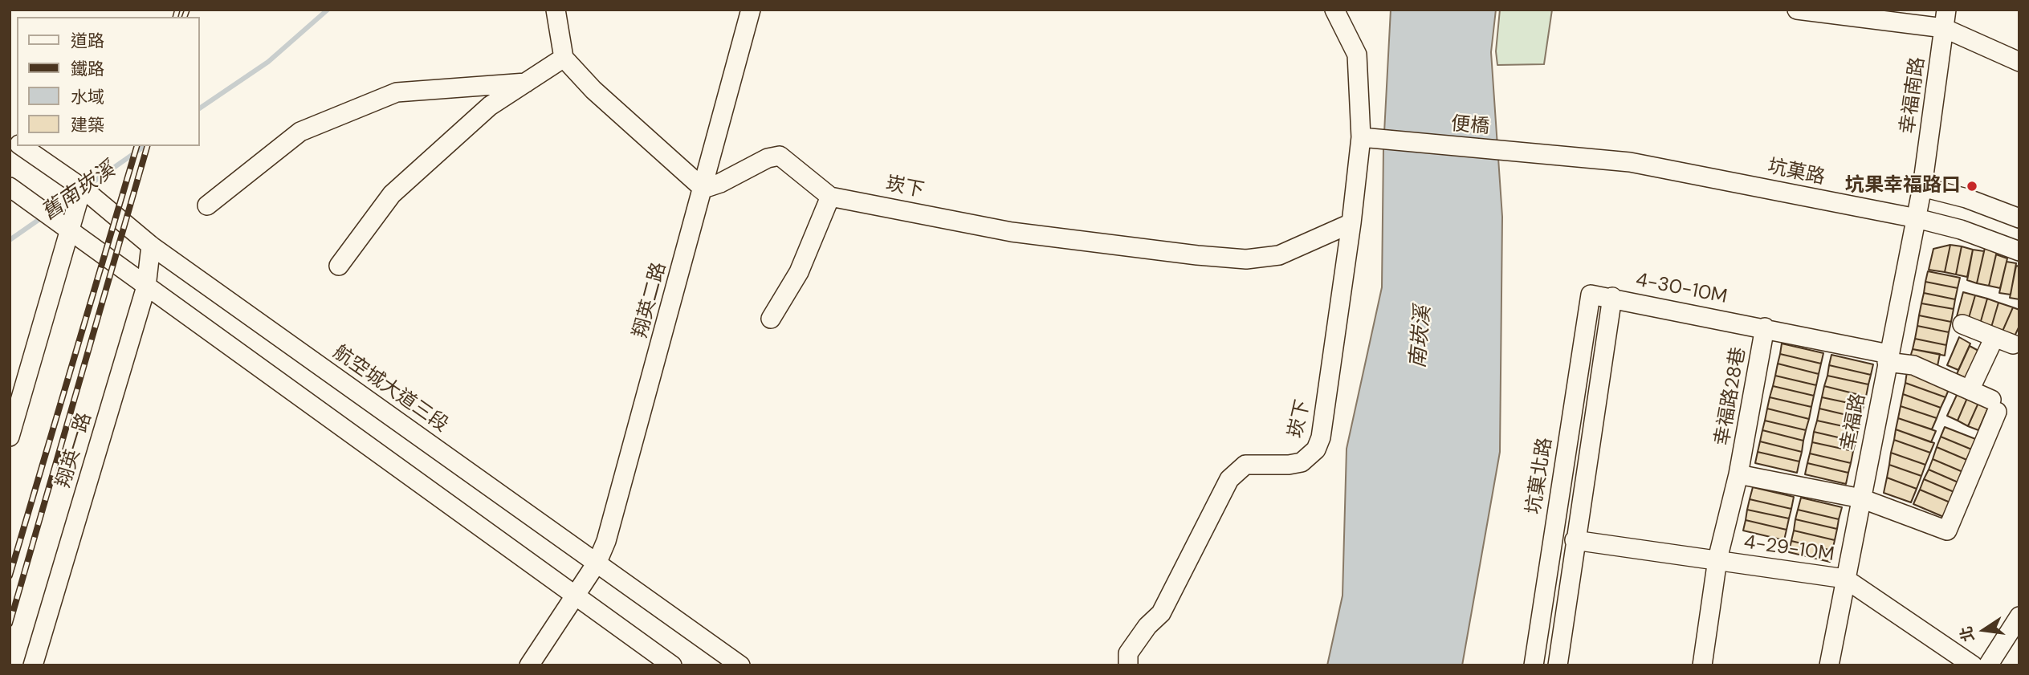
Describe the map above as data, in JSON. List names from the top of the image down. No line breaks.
{"streets":{"street":["幸福南路","便橋","坑菓路","崁下","4-30-10M","翔英二路","航空城大道三段","幸福路28巷","幸福路","翔英一路","坑菓北路","4-29-10M"]},"crossings":[["幸福南路","幸福路"],["便橋","坑菓路"],["便橋","崁下"],["坑菓路","幸福路"],["崁下","翔英二路"],["4-30-10M","幸福路28巷"],["4-30-10M","坑菓北路"],["翔英二路","航空城大道三段"],["航空城大道三段","翔英一路"],["幸福路28巷","幸福路"],["幸福路","4-29-10M"]],"water":["舊南崁溪","南崁溪"],"places":["坑果幸福路口"],"legend":["道路","鐵路","水域","建築"],"north":"left"}
